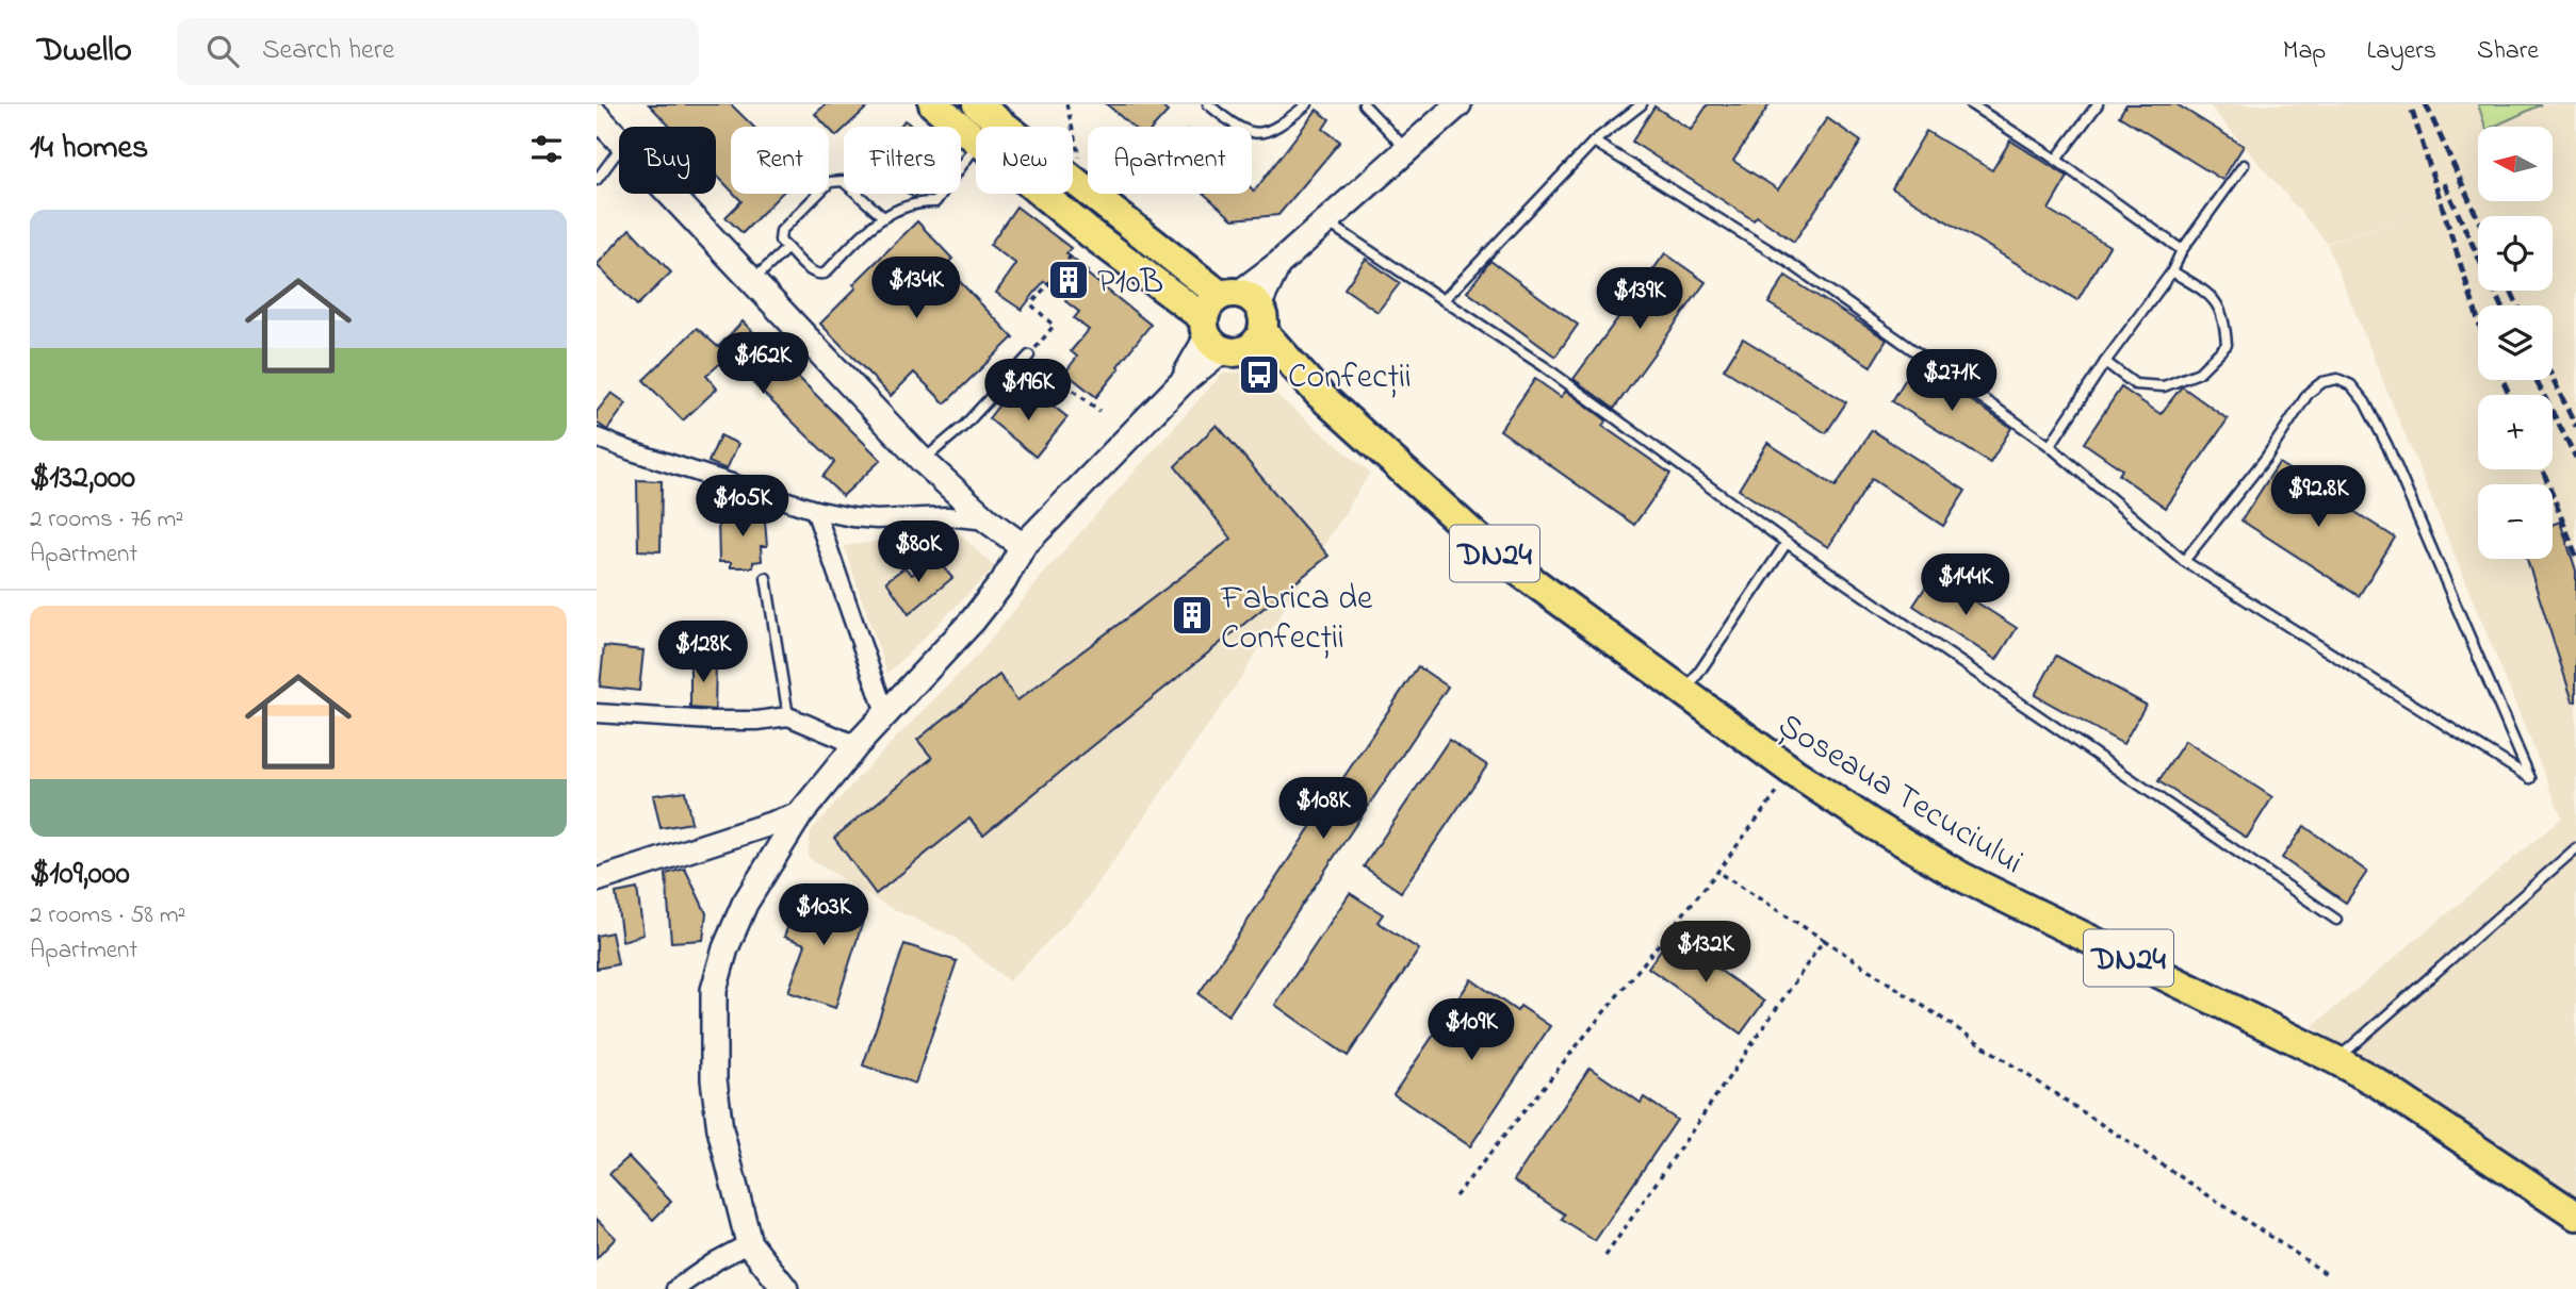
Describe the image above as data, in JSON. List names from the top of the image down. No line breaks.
{"streets":{"main road":["DN24","Șoseaua Tecuciului"]},"crossings":[["DN24","Șoseaua Tecuciului"]],"places":{"building":["P10B","Fabrica de Confecții"],"bus stop":["Confecții"]},"north":"left","page":{"header":"Dwello","search":"Search here","nav":["Map","Layers","Share"],"heading":"14 homes","map_buttons":["+","−"],"chip":["Buy","Rent","Filters","New","Apartment"],"list":[{"name":"$132,000","note":"2 rooms · 76 m² · Apartment"},{"name":"$109,000","note":"2 rooms · 58 m² · Apartment"}],"price":["$134K","$139K","$162K","$271K","$196K","$92.8K","$105K","$80K","$144K","$128K","$108K","$103K","$132K","$109K"]}}
